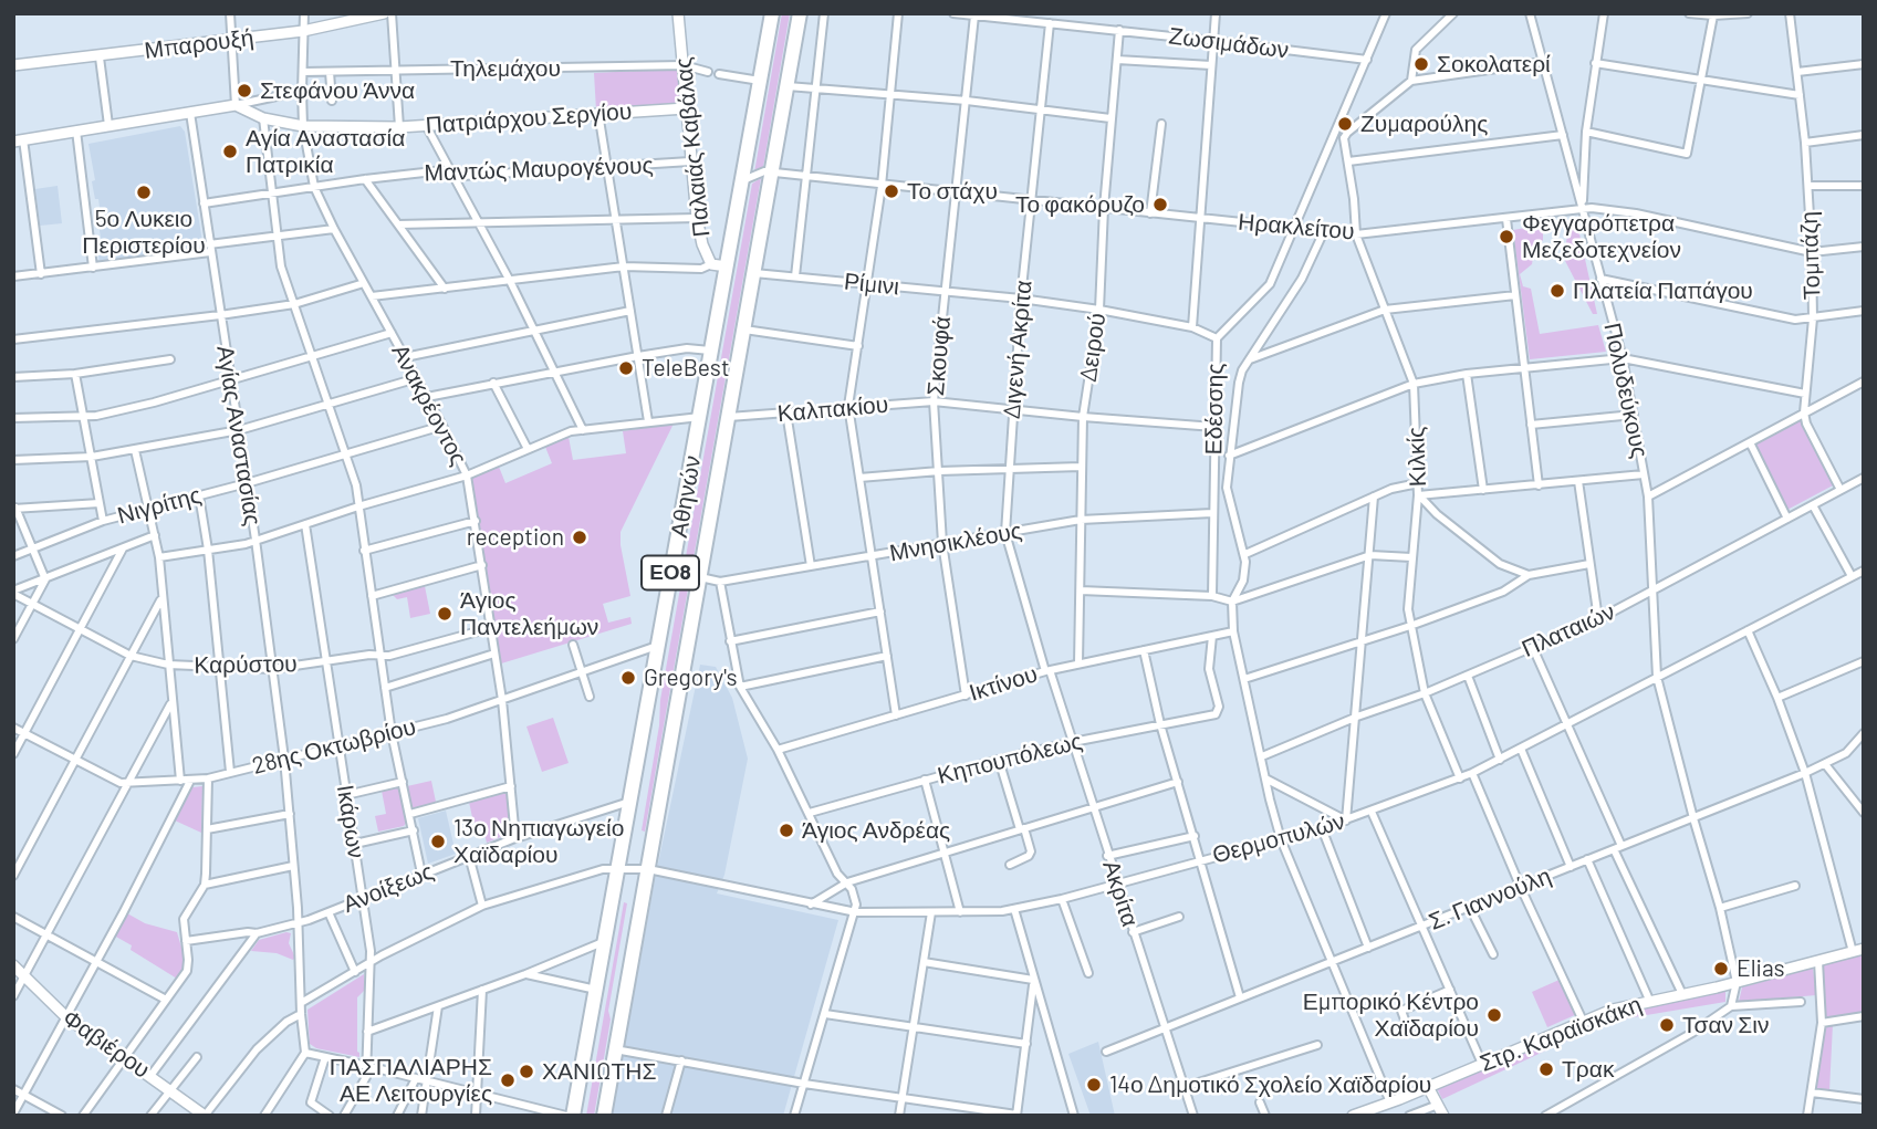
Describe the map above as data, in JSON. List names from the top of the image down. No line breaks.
{"streets":{"highway":["Αθηνών","ΕΟ8"],"street":["Ζωσιμάδων","Μπαρουξή","Τηλεμάχου","Πατριάρχου Σεργίου","Παλαιάς Καβάλας","Μαντώς Μαυρογένους","Ηρακλείτου","Τομπάζη","Ρίμινι","Δειρού","Διγενή Ακρίτα","Σκουφά","Πολυδεύκους","Ανακρέοντος","Καλπακίου","Εδέσσης","Αγίας Αναστασίας","Κιλκίς","Νιγρίτης","Μνησικλέους","Πλαταιών","Καρύστου","Ικτίνου","28ης Οκτωβρίου","Κηπουπόλεως","Ικάρων","Θερμοπυλών","Ανοίξεως","Ακρίτα","Σ. Γιαννούλη","Στρ. Καραϊσκάκη","Φαβιέρου"]},"crossings":[["Ζωσιμάδων","Δειρού"],["Ζωσιμάδων","Διγενή Ακρίτα"],["Ζωσιμάδων","Σκουφά"],["Ζωσιμάδων","Εδέσσης"],["Μπαρουξή","Ανακρέοντος"],["Τηλεμάχου","Παλαιάς Καβάλας"],["Τηλεμάχου","Ανακρέοντος"],["Πατριάρχου Σεργίου","Παλαιάς Καβάλας"],["Πατριάρχου Σεργίου","Ανακρέοντος"],["Παλαιάς Καβάλας","Μαντώς Μαυρογένους"],["Παλαιάς Καβάλας","Αθηνών"],["Μαντώς Μαυρογένους","Ανακρέοντος"],["Μαντώς Μαυρογένους","Αγίας Αναστασίας"],["Ηρακλείτου","Τομπάζη"],["Ηρακλείτου","Δειρού"],["Ηρακλείτου","Διγενή Ακρίτα"],["Ηρακλείτου","Σκουφά"],["Ηρακλείτου","Πολυδεύκους"],["Ηρακλείτου","Εδέσσης"],["Ηρακλείτου","Κιλκίς"],["Ηρακλείτου","Αθηνών"],["Τομπάζη","Πλαταιών"],["Ρίμινι","Δειρού"],["Ρίμινι","Διγενή Ακρίτα"],["Ρίμινι","Σκουφά"],["Ρίμινι","Εδέσσης"],["Ρίμινι","Αθηνών"],["Δειρού","Καλπακίου"],["Δειρού","Μνησικλέους"],["Δειρού","Ικτίνου"],["Διγενή Ακρίτα","Καλπακίου"],["Διγενή Ακρίτα","Μνησικλέους"],["Διγενή Ακρίτα","Ικτίνου"],["Διγενή Ακρίτα","Ακρίτα"],["Σκουφά","Καλπακίου"],["Σκουφά","Μνησικλέους"],["Σκουφά","Ικτίνου"],["Πολυδεύκους","Πλαταιών"],["Πολυδεύκους","Θερμοπυλών"],["Πολυδεύκους","Σ. Γιαννούλη"],["Πολυδεύκους","Στρ. Καραϊσκάκη"],["Ανακρέοντος","Νιγρίτης"],["Ανακρέοντος","Καρύστου"],["Ανακρέοντος","28ης Οκτωβρίου"],["Ανακρέοντος","Ανοίξεως"],["Καλπακίου","Εδέσσης"],["Καλπακίου","Αθηνών"],["Εδέσσης","Μνησικλέους"],["Εδέσσης","Πλαταιών"],["Εδέσσης","Ικτίνου"],["Εδέσσης","Θερμοπυλών"],["Εδέσσης","Σ. Γιαννούλη"],["Εδέσσης","Στρ. Καραϊσκάκη"],["Αγίας Αναστασίας","Νιγρίτης"],["Αγίας Αναστασίας","Καρύστου"],["Αγίας Αναστασίας","28ης Οκτωβρίου"],["Αγίας Αναστασίας","Θερμοπυλών"],["Αγίας Αναστασίας","Ανοίξεως"],["Κιλκίς","Πλαταιών"],["Κιλκίς","Θερμοπυλών"],["Αθηνών","Μνησικλέους"],["Αθηνών","28ης Οκτωβρίου"],["Αθηνών","Θερμοπυλών"],["Αθηνών","Ανοίξεως"],["Καρύστου","Ικάρων"],["Ικτίνου","Κηπουπόλεως"],["Ικτίνου","Ακρίτα"],["28ης Οκτωβρίου","Ικάρων"],["Κηπουπόλεως","Ακρίτα"],["Ικάρων","Θερμοπυλών"],["Ικάρων","Ανοίξεως"],["Θερμοπυλών","Ακρίτα"],["Ακρίτα","Σ. Γιαννούλη"]],"places":["Σοκολατερί","Στεφάνου Άννα","Ζυμαρούλης","Αγία Αναστασία Πατρικία","Το στάχυ","5ο Λυκειο Περιστερίου","Το φακόρυζο","Φεγγαρόπετρα Μεζεδοτεχνείον","Πλατεία Παπάγου","TeleBest","reception","Άγιος Παντελεήμων","Gregory's","Άγιος Ανδρέας","13ο Νηπιαγωγείο Χαϊδαρίου","Elias","Εμπορικό Κέντρο Χαϊδαρίου","Τσαν Σιν","Τρακ","ΧΑΝΙΩΤΗΣ","ΠΑΣΠΑΛΙΑΡΗΣ ΑΕ Λειτουργίες","14ο Δημοτικό Σχολείο Χαϊδαρίου"]}
